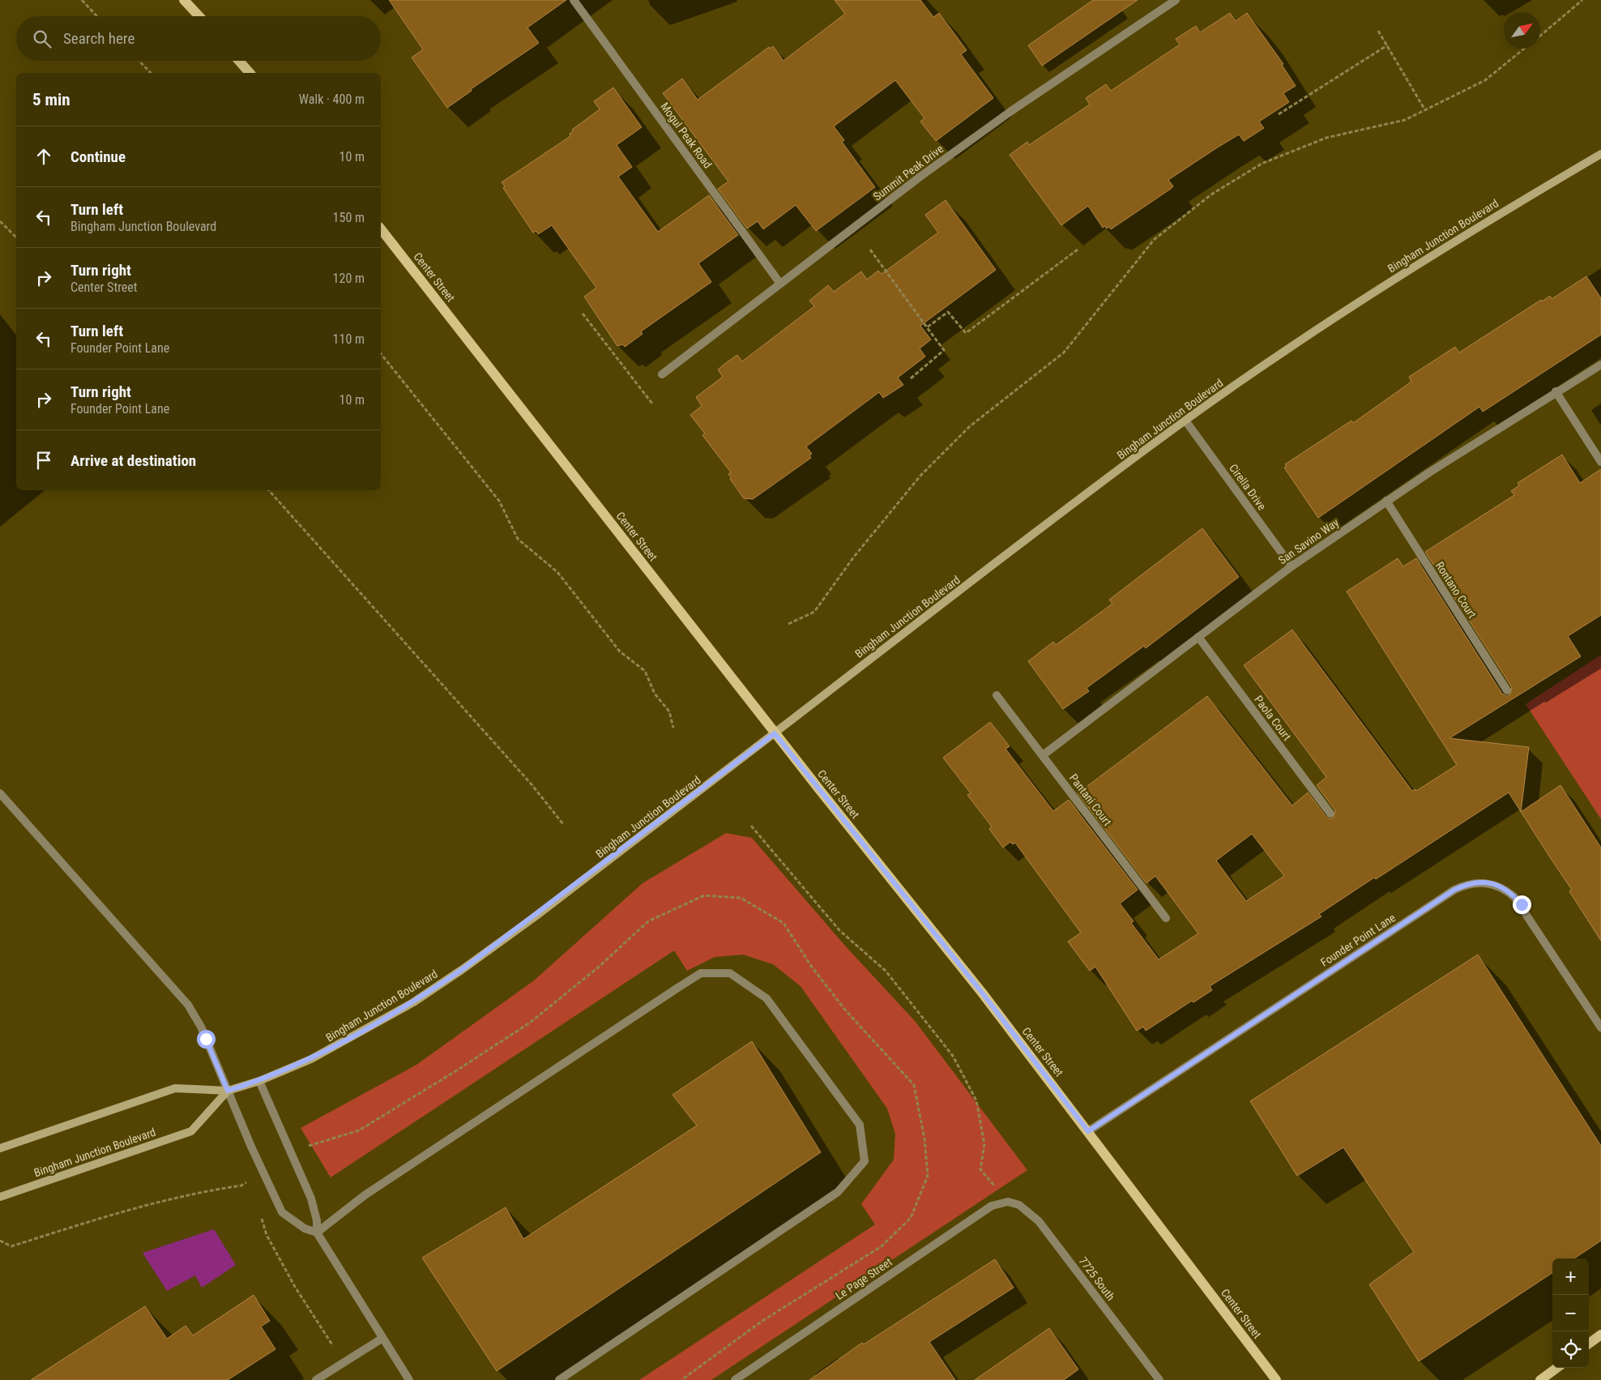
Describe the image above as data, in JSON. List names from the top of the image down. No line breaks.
{"streets":{"main road":["Bingham Junction Boulevard","Center Street"],"street":["Mogul Peak Road","Summit Peak Drive","Cirella Drive","San Savino Way","Rontano Court","Paola Court","Pantani Court","Founder Point Lane","Le Page Street","7725 South"]},"crossings":[["Mogul Peak Road","Summit Peak Drive"],["Bingham Junction Boulevard","Center Street"],["Bingham Junction Boulevard","Cirella Drive"],["Center Street","Founder Point Lane"],["Cirella Drive","San Savino Way"],["San Savino Way","Rontano Court"],["San Savino Way","Paola Court"],["San Savino Way","Pantani Court"],["Le Page Street","7725 South"]],"north":"top right","page":{"search":"Search here","heading":["5 min","Walk · 400 m"],"list":[["Continue","10 m"],["Turn left","Bingham Junction Boulevard","150 m"],["Turn right","Center Street","120 m"],["Turn left","Founder Point Lane","110 m"],["Turn right","Founder Point Lane","10 m"],"Arrive at destination"],"map_buttons":["+","−"]}}
